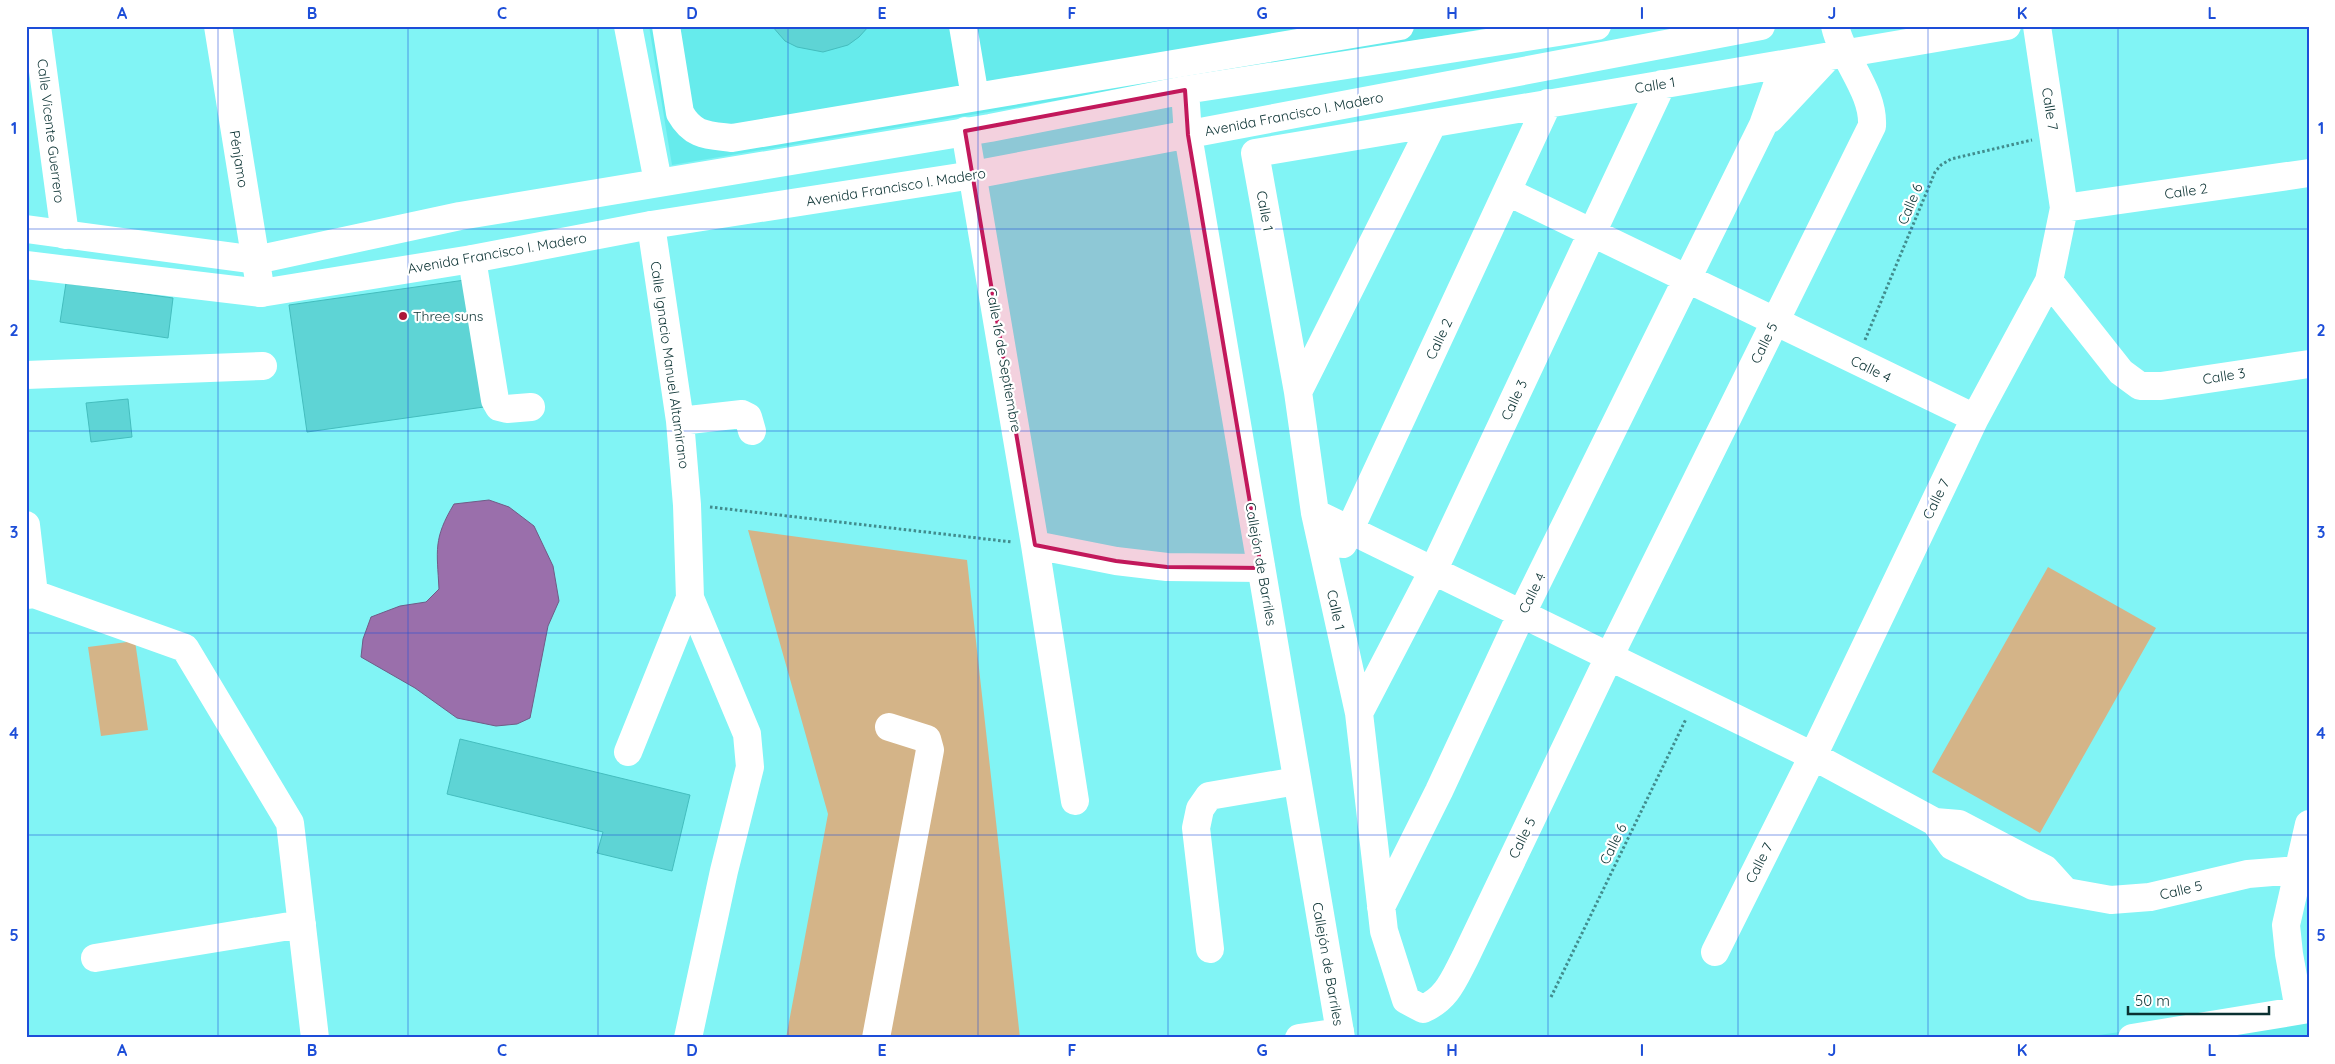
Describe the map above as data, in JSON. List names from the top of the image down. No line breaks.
{"streets":{"street":["Calle 1","Calle 7","Avenida Francisco I. Madero","Calle Vicente Guerrero","Pénjamo","Calle 2","Calle 5","Calle 16 de Septiembre","Calle Ignacio Manuel Altamirano","Calle 4","Calle 3","Callejón de Barriles"],"path":["Calle 6"]},"crossings":[["Calle 1","Calle 2"],["Calle 1","Calle 5"],["Calle 1","Calle 4"],["Calle 1","Calle 3"],["Calle 7","Calle 2"],["Calle 7","Calle 6"],["Calle 7","Calle 5"],["Calle 7","Calle 4"],["Calle 7","Calle 3"],["Avenida Francisco I. Madero","Pénjamo"],["Avenida Francisco I. Madero","Calle 16 de Septiembre"],["Avenida Francisco I. Madero","Calle Ignacio Manuel Altamirano"],["Avenida Francisco I. Madero","Callejón de Barriles"],["Calle 2","Calle 5"],["Calle 2","Calle 4"],["Calle 6","Calle 5"],["Calle 6","Calle 4"],["Calle 5","Calle 4"],["Calle 5","Calle 3"],["Calle 4","Calle 3"]],"places":["Three suns"],"scale_bar":"50 m","grid":{"columns":["A","B","C","D","E","F","G","H","I","J","K","L"],"rows":["1","2","3","4","5"]}}
